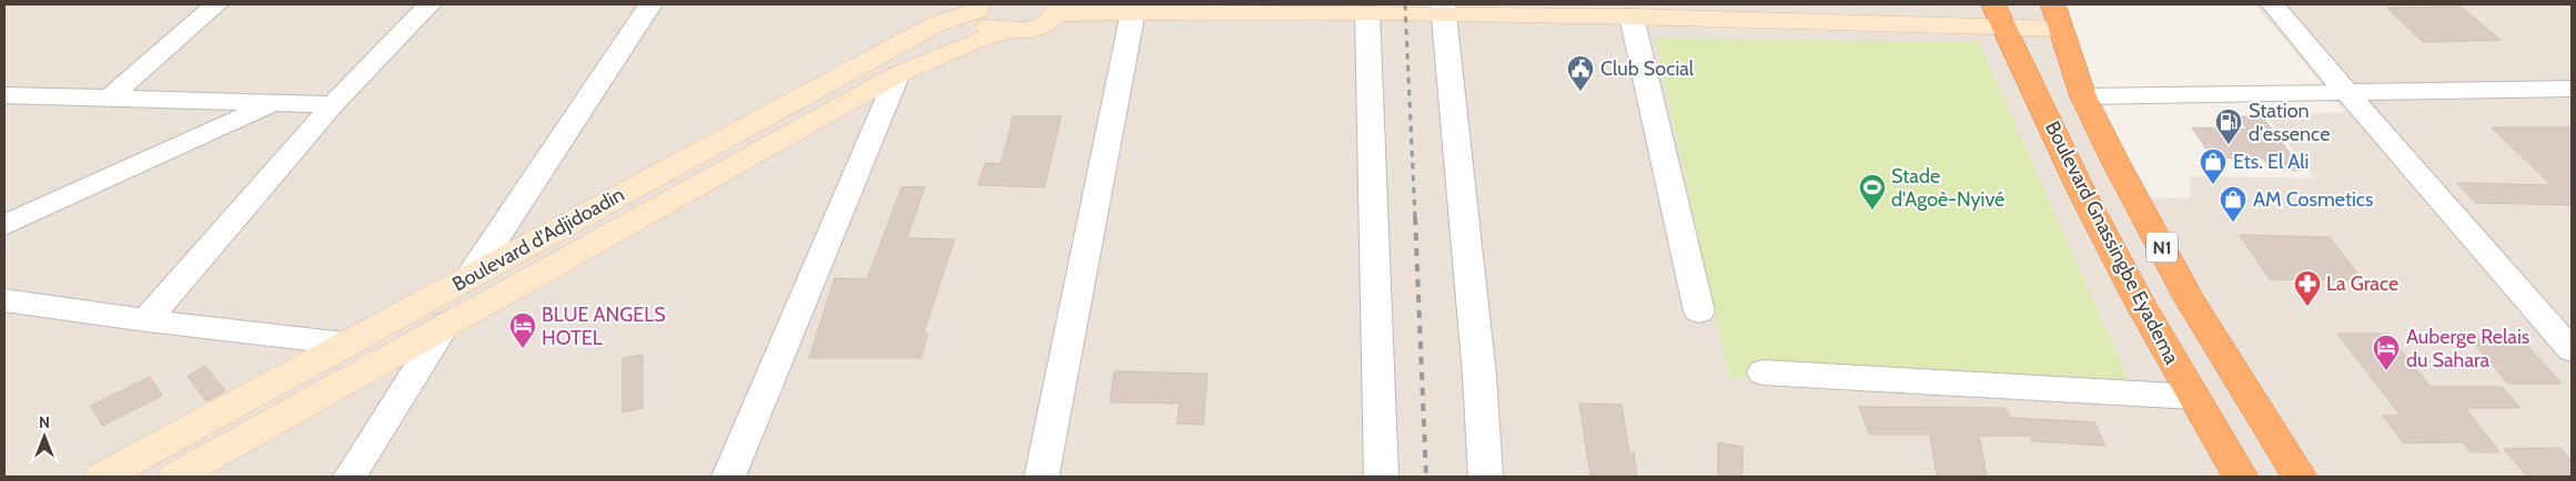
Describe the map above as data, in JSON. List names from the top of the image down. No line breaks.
{"streets":{"highway":["Boulevard Gnassingbe Eyadema","N1"],"main road":["Boulevard d'Adjidoadin"]},"places":{"public building":["Club Social"],"fuel station":["Station d'essence"],"shop":["Ets. El Ali","AM Cosmetics"],"sports":["Stade d'Agoè-Nyivé"],"pharmacy":["La Grace"],"hotel":["BLUE ANGELS HOTEL","Auberge Relais du Sahara"]},"north":"top"}
